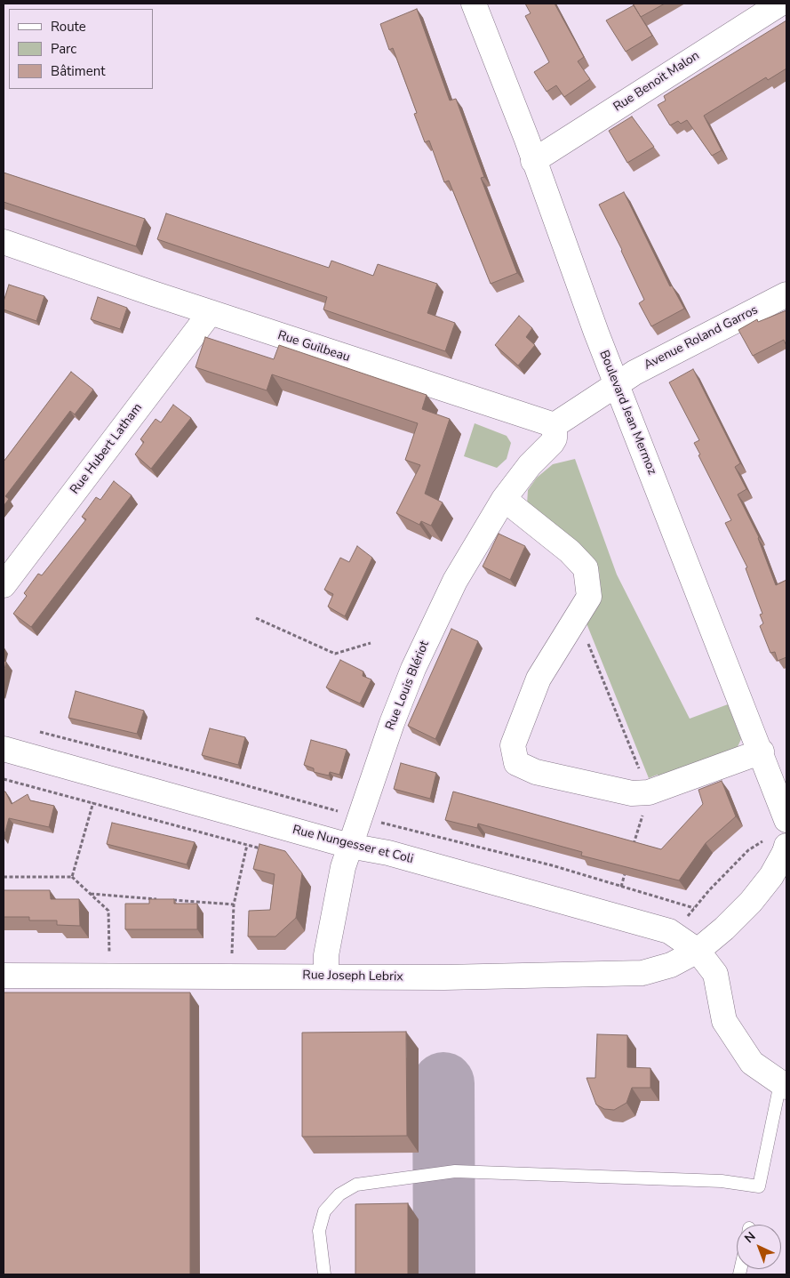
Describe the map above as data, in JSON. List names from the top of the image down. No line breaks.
{"streets":{"street":["Rue Benoit Malon","Avenue Roland Garros","Rue Guilbeau","Boulevard Jean Mermoz","Rue Hubert Latham","Rue Louis Blériot","Rue Nungesser et Coli","Rue Joseph Lebrix"]},"crossings":[["Rue Benoit Malon","Boulevard Jean Mermoz"],["Avenue Roland Garros","Boulevard Jean Mermoz"],["Rue Guilbeau","Rue Hubert Latham"],["Rue Guilbeau","Rue Louis Blériot"],["Rue Louis Blériot","Rue Nungesser et Coli"],["Rue Louis Blériot","Rue Joseph Lebrix"],["Rue Nungesser et Coli","Rue Joseph Lebrix"]],"legend":["Route","Parc","Bâtiment"],"north":"top left"}
